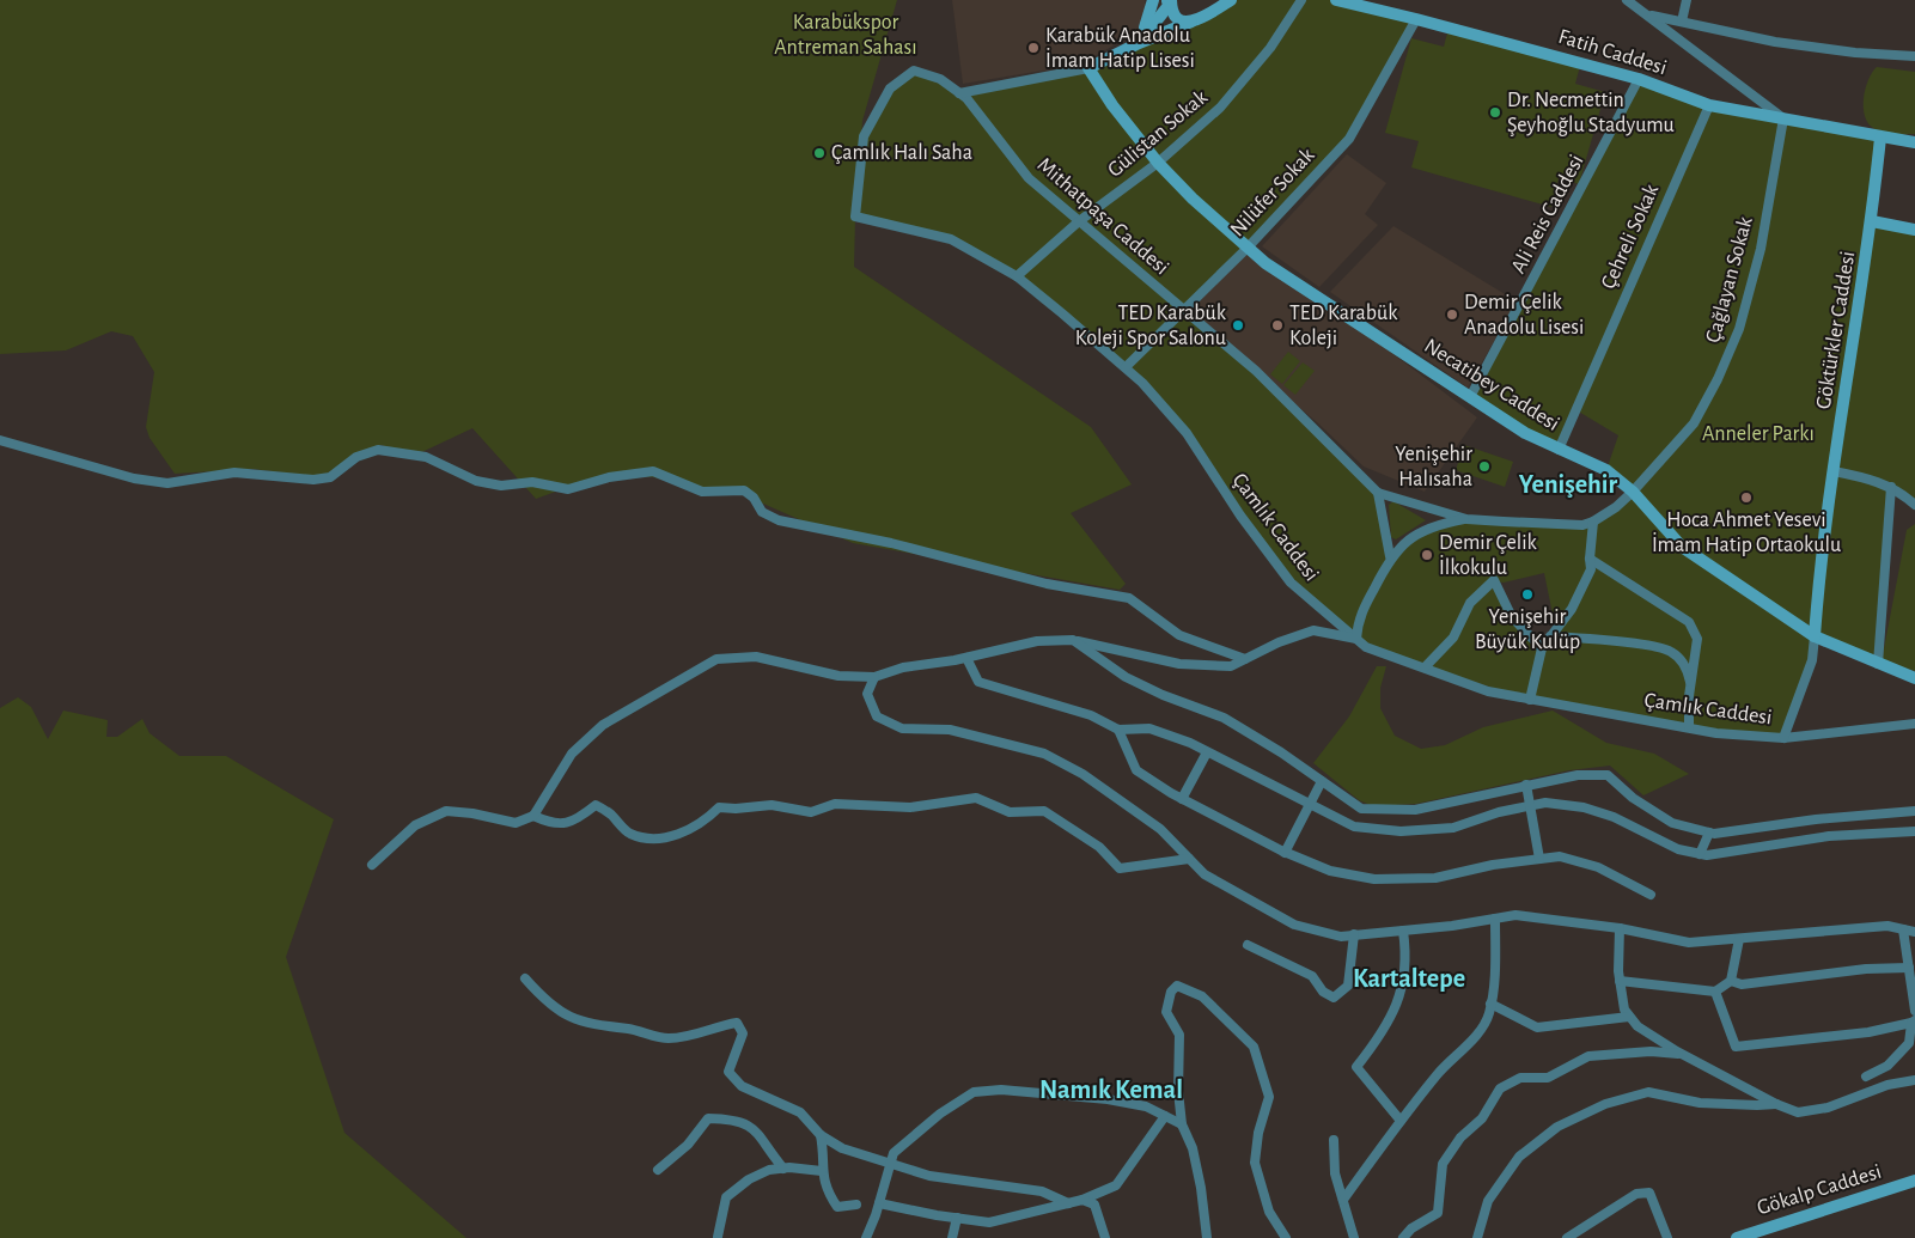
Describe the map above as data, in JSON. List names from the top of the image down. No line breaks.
{"streets":{"street":["Fatih Caddesi","Gülistan Sokak","Nilüfer Sokak","Ali Reis Caddesi","Mithatpaşa Caddesi","Çehreli Sokak","Çağlayan Sokak","Göktürkler Caddesi","Necatibey Caddesi","Çamlık Caddesi","Gökalp Caddesi"]},"crossings":[["Fatih Caddesi","Nilüfer Sokak"],["Fatih Caddesi","Ali Reis Caddesi"],["Fatih Caddesi","Çehreli Sokak"],["Fatih Caddesi","Çağlayan Sokak"],["Fatih Caddesi","Göktürkler Caddesi"],["Gülistan Sokak","Mithatpaşa Caddesi"],["Gülistan Sokak","Necatibey Caddesi"],["Gülistan Sokak","Çamlık Caddesi"],["Nilüfer Sokak","Mithatpaşa Caddesi"],["Nilüfer Sokak","Necatibey Caddesi"],["Nilüfer Sokak","Çamlık Caddesi"],["Ali Reis Caddesi","Necatibey Caddesi"],["Mithatpaşa Caddesi","Çağlayan Sokak"],["Mithatpaşa Caddesi","Necatibey Caddesi"],["Mithatpaşa Caddesi","Çamlık Caddesi"],["Çehreli Sokak","Necatibey Caddesi"],["Çağlayan Sokak","Necatibey Caddesi"],["Göktürkler Caddesi","Necatibey Caddesi"],["Göktürkler Caddesi","Çamlık Caddesi"]],"districts":["Yenişehir","Kartaltepe","Namık Kemal"],"parks":["Karabükspor Antreman Sahası","Anneler Parkı"],"places":["Karabük Anadolu İmam Hatip Lisesi","Dr. Necmettin Şeyhoğlu Stadyumu","Çamlık Halı Saha","Demir Çelik Anadolu Lisesi","TED Karabük Koleji Spor Salonu","TED Karabük Koleji","Yenişehir Halısaha","Hoca Ahmet Yesevi İmam Hatip Ortaokulu","Demir Çelik İlkokulu","Yenişehir Büyük Kulüp"]}
